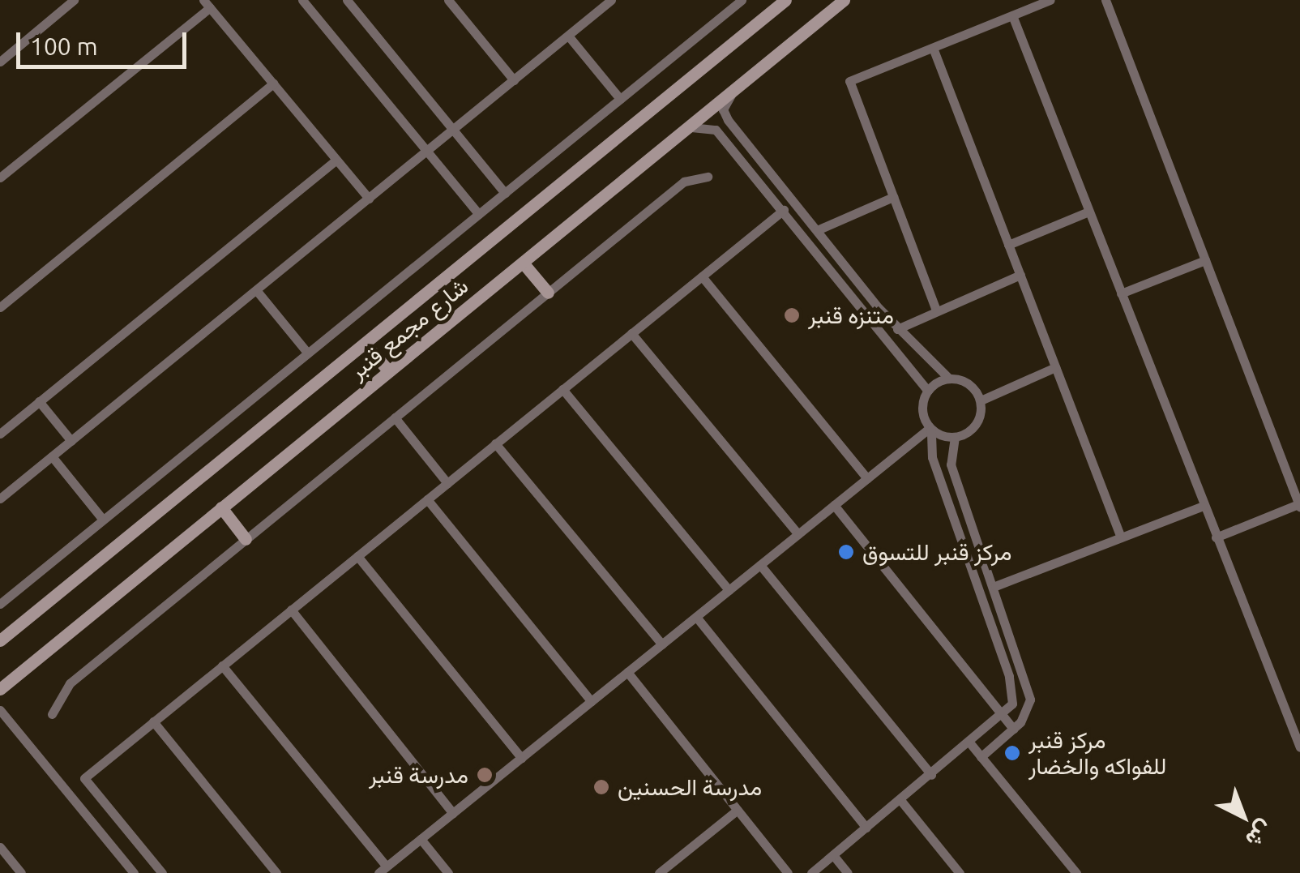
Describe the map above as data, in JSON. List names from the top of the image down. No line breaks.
{"streets":{"main road":["شارع مجمع قنبر"]},"places":["متنزه قنبر","مركز قنبر للتسوق","مركز قنبر للفواكه والخضار","مدرسة قنبر","مدرسة الحسنين"],"scale_bar":"100 m","north":"bottom right"}
